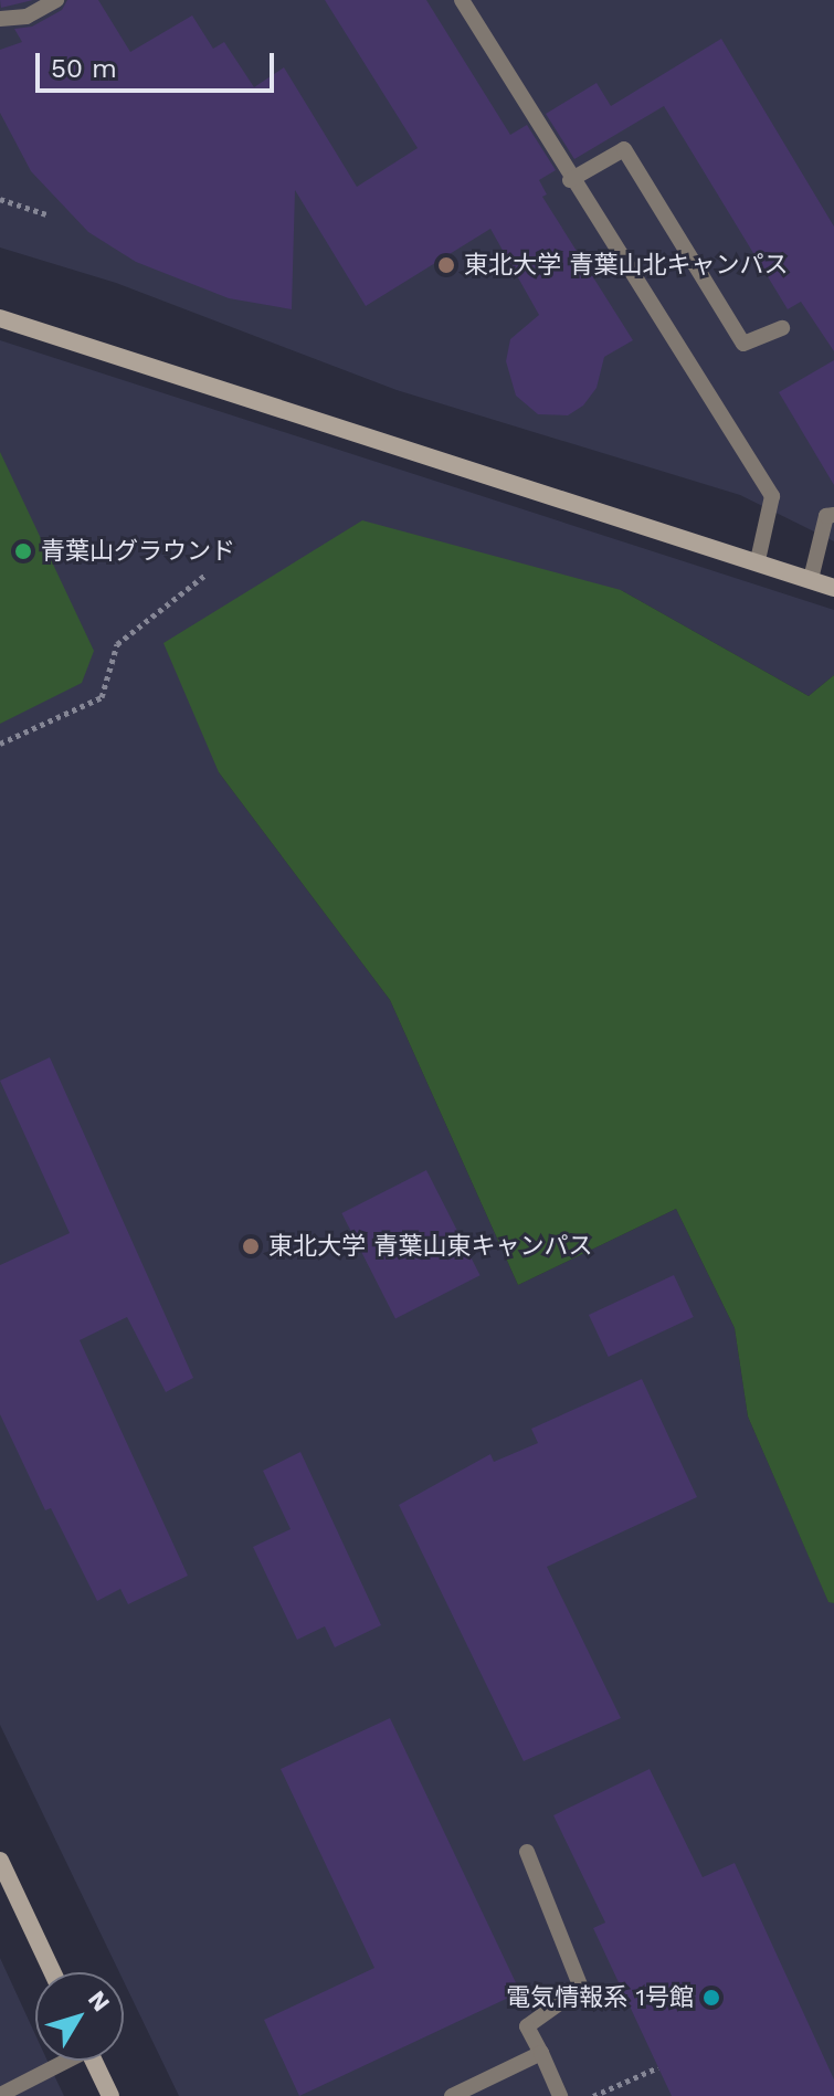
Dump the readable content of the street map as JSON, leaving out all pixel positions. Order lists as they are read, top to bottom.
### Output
{
  "places": [
    "東北大学 青葉山北キャンパス",
    "青葉山グラウンド",
    "東北大学 青葉山東キャンパス",
    "電気情報系 1号館"
  ],
  "scale_bar": "50 m",
  "north": "top right"
}
